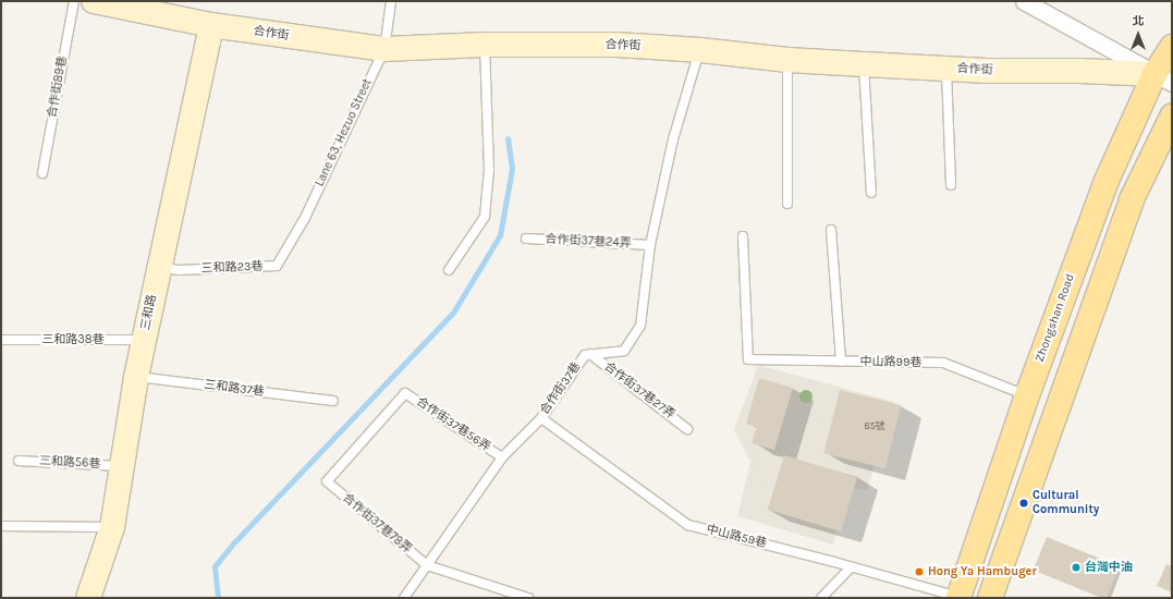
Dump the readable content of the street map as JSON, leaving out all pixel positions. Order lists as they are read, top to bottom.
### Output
{
  "streets": {
    "main road": ["Zhongshan Road"],
    "street": ["合作街", "三和路"],
    "lane": [
      "合作街89巷",
      "Lane 63, Hezuo Street",
      "合作街37巷24弄",
      "三和路23巷",
      "三和路38巷",
      "中山路99巷",
      "三和路37巷",
      "合作街37巷",
      "合作街37巷27弄",
      "合作街37巷56弄",
      "三和路56巷",
      "合作街37巷78弄",
      "中山路59巷"
    ]
  },
  "crossings": [
    ["合作街", "Lane 63, Hezuo Street"],
    ["合作街", "三和路"],
    ["合作街", "Zhongshan Road"],
    ["合作街", "合作街37巷"],
    ["Lane 63, Hezuo Street", "三和路23巷"],
    ["合作街37巷24弄", "合作街37巷"],
    ["三和路23巷", "三和路"],
    ["三和路", "三和路38巷"],
    ["三和路", "三和路37巷"],
    ["三和路", "三和路56巷"],
    ["Zhongshan Road", "中山路99巷"],
    ["Zhongshan Road", "中山路59巷"],
    ["合作街37巷", "合作街37巷27弄"],
    ["合作街37巷", "合作街37巷56弄"],
    ["合作街37巷", "合作街37巷78弄"],
    ["合作街37巷", "中山路59巷"],
    ["合作街37巷56弄", "合作街37巷78弄"]
  ],
  "places": ["Cultural Community", "台灣中油", "Hong Ya Hambuger"],
  "house_numbers": ["85號"],
  "north": "top"
}
